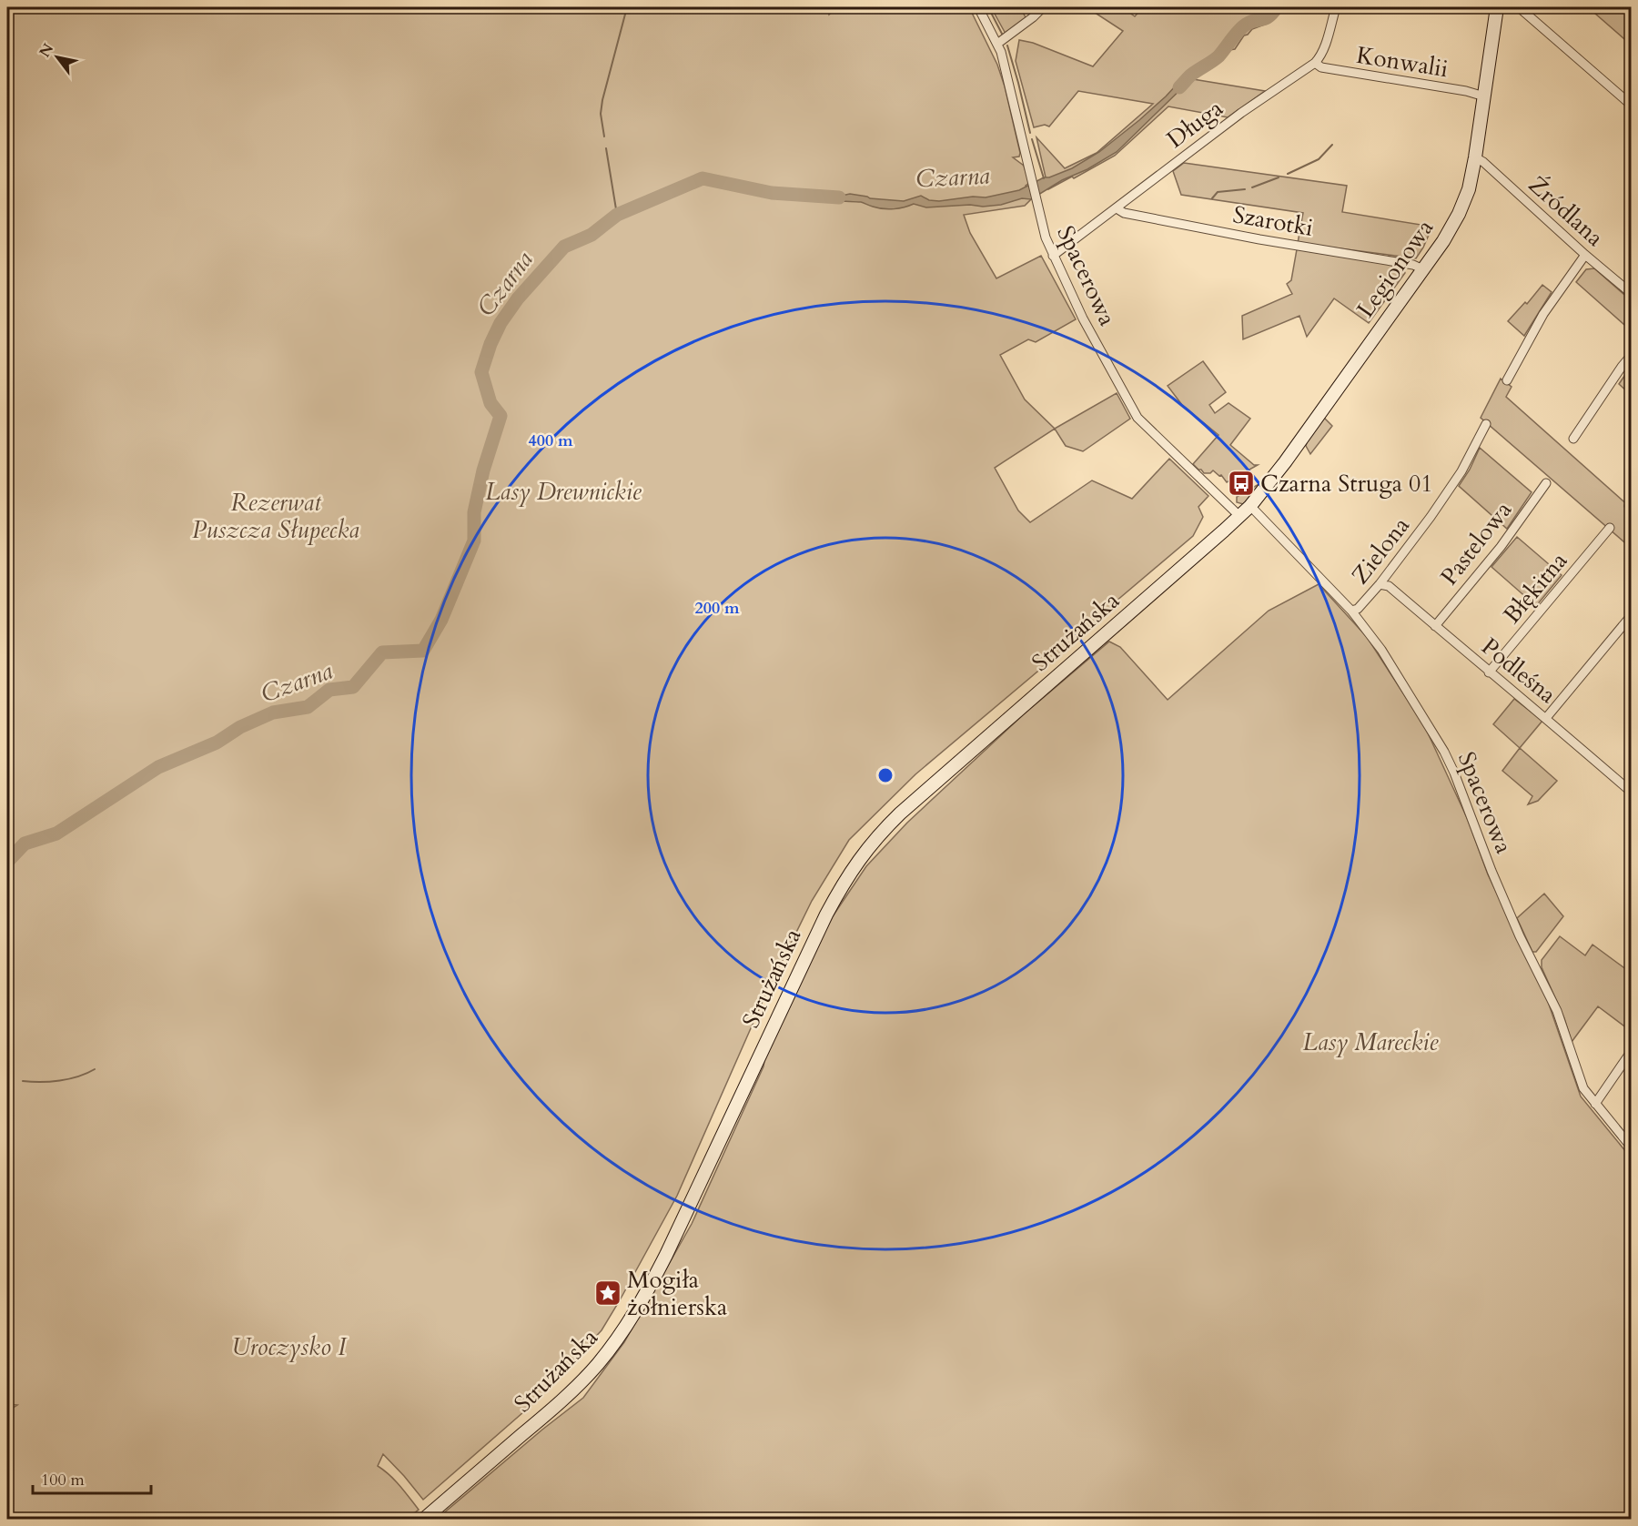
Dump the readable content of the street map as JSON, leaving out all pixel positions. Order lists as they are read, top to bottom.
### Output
{
  "streets": {
    "main road": ["Legionowa", "Strużańska"],
    "street": [
      "Konwalii",
      "Długa",
      "Źródlana",
      "Szarotki",
      "Spacerowa",
      "Pastelowa",
      "Zielona",
      "Błękitna",
      "Podleśna"
    ]
  },
  "crossings": [
    ["Konwalii", "Długa"],
    ["Konwalii", "Legionowa"],
    ["Długa", "Szarotki"],
    ["Długa", "Spacerowa"],
    ["Źródlana", "Legionowa"],
    ["Szarotki", "Legionowa"],
    ["Legionowa", "Spacerowa"],
    ["Legionowa", "Strużańska"],
    ["Spacerowa", "Zielona"],
    ["Spacerowa", "Strużańska"],
    ["Pastelowa", "Podleśna"],
    ["Zielona", "Podleśna"],
    ["Błękitna", "Podleśna"]
  ],
  "water": ["Czarna"],
  "parks": [
    "Lasy Drewnickie",
    "Rezerwat Puszcza Słupecka",
    "Lasy Mareckie",
    "Uroczysko I"
  ],
  "places": {
    "bus stop": ["Czarna Struga 01"],
    "place": ["Mogiła żołnierska"]
  },
  "scale_bar": "100 m",
  "north": "top left",
  "rings": ["400 m", "200 m"]
}
